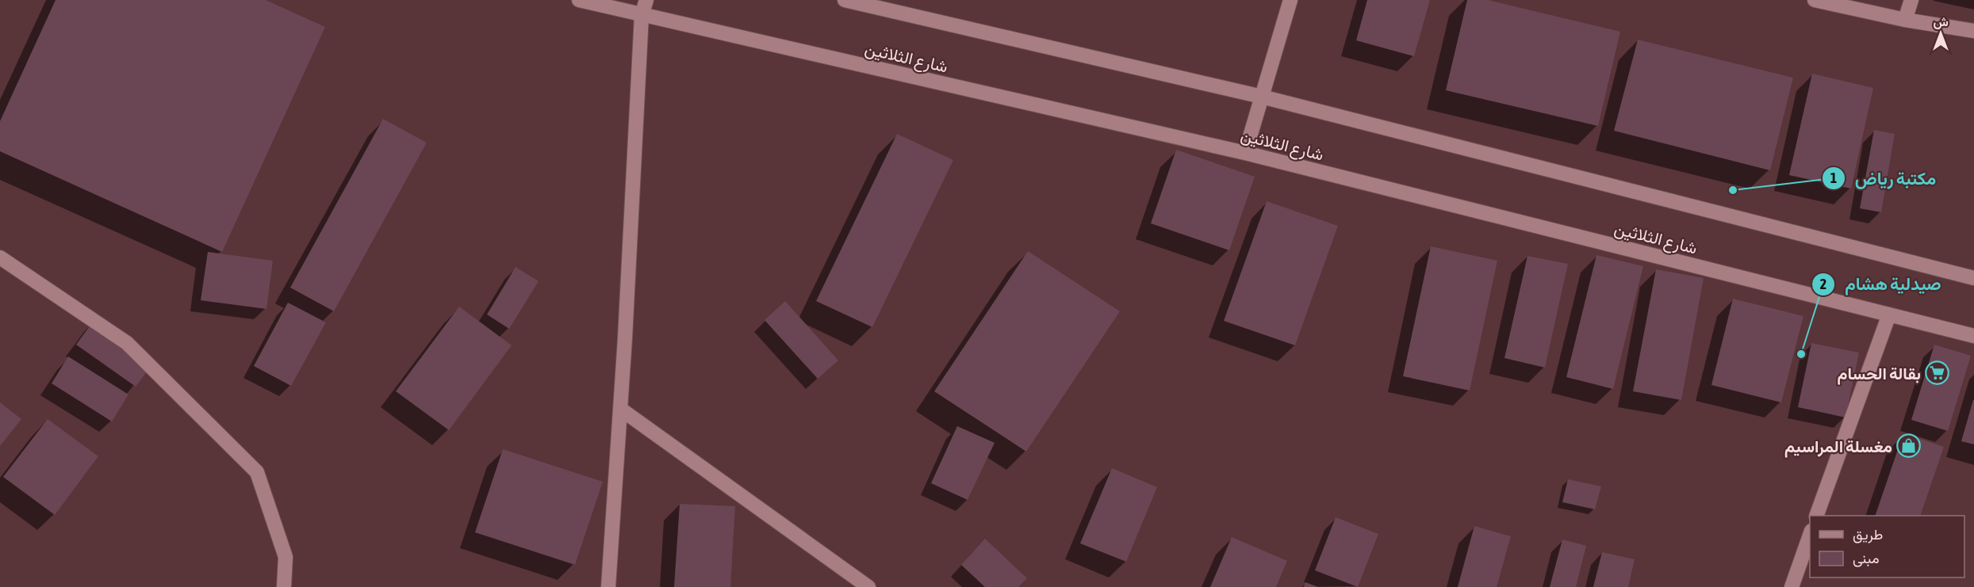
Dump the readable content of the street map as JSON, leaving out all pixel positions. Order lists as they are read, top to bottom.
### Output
{
  "streets": {
    "street": ["شارع الثلاثين"]
  },
  "places": {
    "other": ["مكتبة رياض", "صيدلية هشام"],
    "supermarket": ["بقالة الحسام"],
    "shop": ["مغسلة المراسيم"]
  },
  "legend": ["طريق", "مبنى"],
  "north": "top"
}
